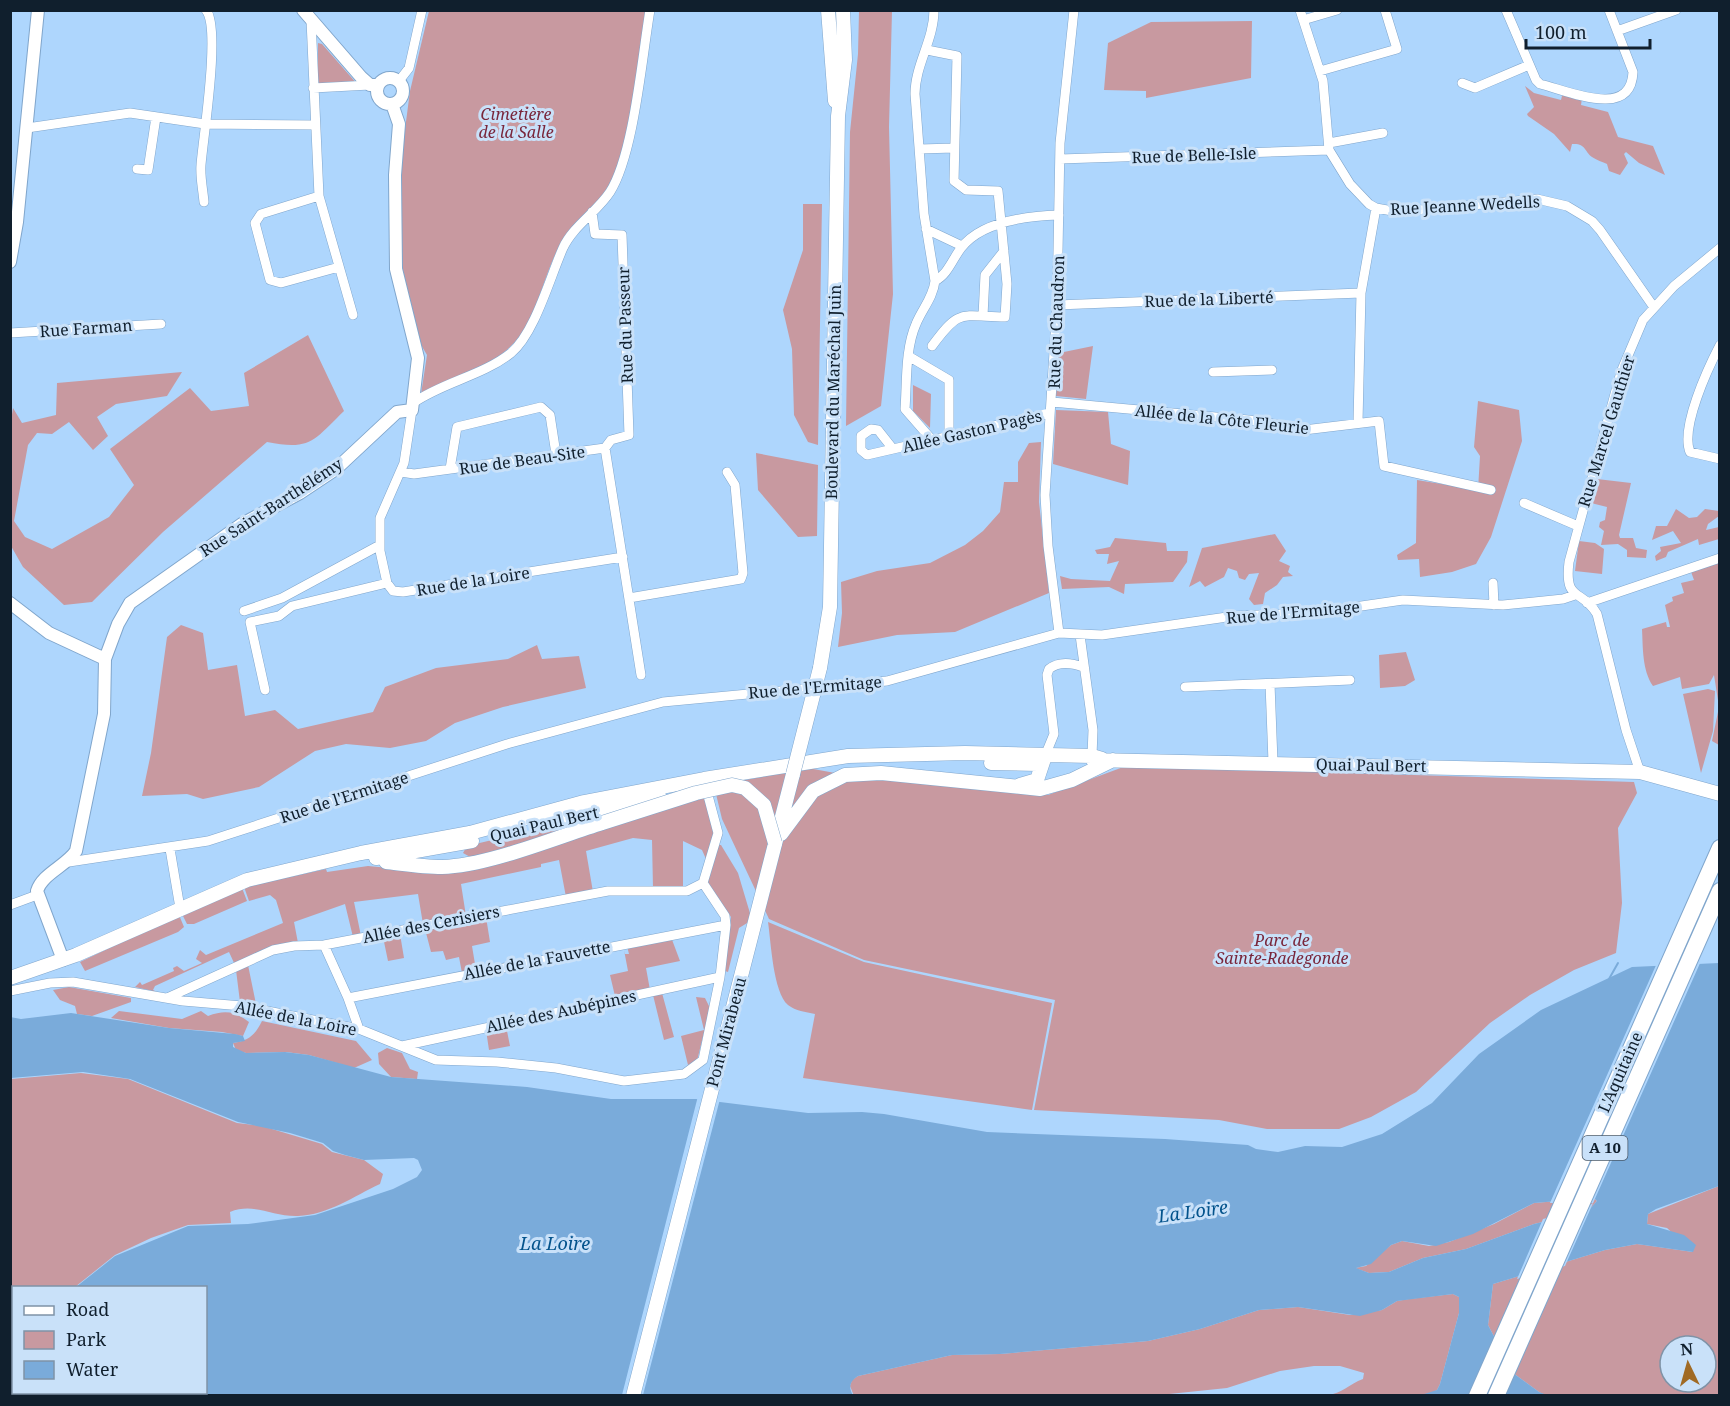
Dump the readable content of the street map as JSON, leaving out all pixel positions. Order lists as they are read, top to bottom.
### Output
{
  "streets": {
    "highway": ["L'Aquitaine", "A 10"],
    "main road": ["Boulevard du Maréchal Juin", "Quai Paul Bert", "Pont Mirabeau"],
    "street": [
      "Rue de Belle-Isle",
      "Rue Jeanne Wedells",
      "Rue de la Liberté",
      "Rue du Chaudron",
      "Rue du Passeur",
      "Rue Farman",
      "Allée de la Côte Fleurie",
      "Allée Gaston Pagès",
      "Rue Marcel Gauthier",
      "Rue de Beau-Site",
      "Rue Saint-Barthélémy",
      "Rue de la Loire",
      "Rue de l'Ermitage",
      "Allée des Cerisiers",
      "Allée de la Fauvette",
      "Allée des Aubépines",
      "Allée de la Loire"
    ]
  },
  "crossings": [
    ["Rue de Belle-Isle", "Rue Jeanne Wedells"],
    ["Rue de Belle-Isle", "Rue du Chaudron"],
    ["Rue Jeanne Wedells", "Rue Marcel Gauthier"],
    ["Rue de la Liberté", "Rue du Chaudron"],
    ["Rue du Chaudron", "Allée de la Côte Fleurie"],
    ["Rue du Chaudron", "Allée Gaston Pagès"],
    ["Rue du Chaudron", "Rue de l'Ermitage"],
    ["Rue du Passeur", "Rue de Beau-Site"],
    ["Boulevard du Maréchal Juin", "Pont Mirabeau"],
    ["Rue Marcel Gauthier", "Rue de l'Ermitage"],
    ["Rue de Beau-Site", "Rue de la Loire"],
    ["Rue Saint-Barthélémy", "Rue de l'Ermitage"],
    ["Allée des Cerisiers", "Allée de la Loire"],
    ["Allée des Aubépines", "Allée de la Loire"]
  ],
  "water": ["La Loire"],
  "parks": ["Cimetière de la Salle", "Parc de Sainte-Radegonde"],
  "legend": ["Road", "Park", "Water"],
  "scale_bar": "100 m",
  "north": "top"
}
